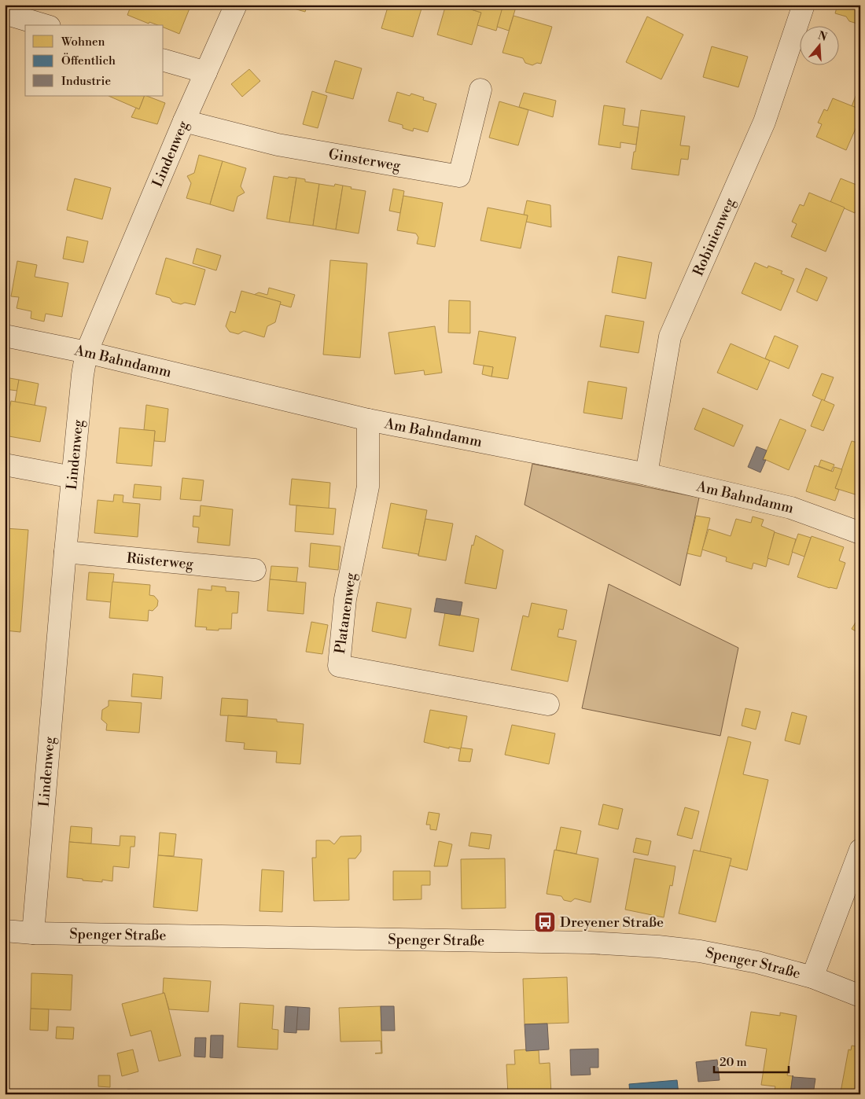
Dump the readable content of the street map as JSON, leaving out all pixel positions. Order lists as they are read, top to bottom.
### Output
{
  "streets": {
    "street": [
      "Lindenweg",
      "Ginsterweg",
      "Robinienweg",
      "Am Bahndamm",
      "Rüsterweg",
      "Platanenweg",
      "Spenger Straße"
    ]
  },
  "crossings": [
    ["Lindenweg", "Ginsterweg"],
    ["Lindenweg", "Am Bahndamm"],
    ["Lindenweg", "Rüsterweg"],
    ["Lindenweg", "Spenger Straße"],
    ["Robinienweg", "Am Bahndamm"],
    ["Am Bahndamm", "Platanenweg"]
  ],
  "places": {
    "bus stop": ["Dreyener Straße"]
  },
  "legend": ["Wohnen", "Öffentlich", "Industrie"],
  "scale_bar": "20 m",
  "north": "top"
}
